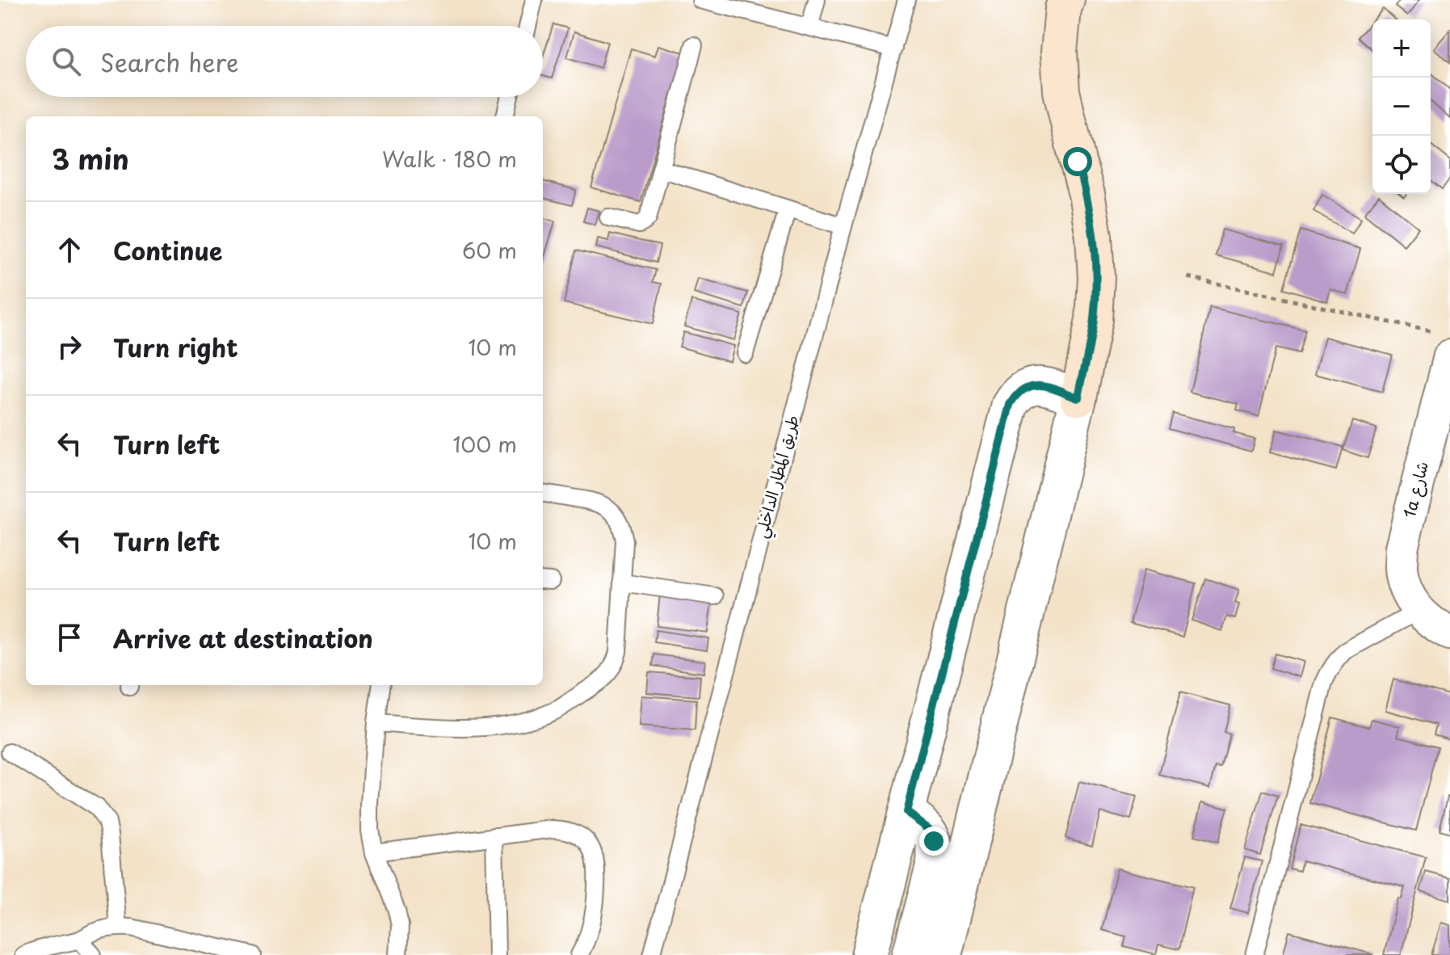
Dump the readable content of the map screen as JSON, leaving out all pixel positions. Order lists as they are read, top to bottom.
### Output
{
  "streets": {
    "street": ["1a شارع"],
    "lane": ["طريق المطار الداخلي"]
  },
  "page": {
    "map_buttons": ["+", "−"],
    "search": "Search here",
    "heading": ["3 min", "Walk · 180 m"],
    "list": [
      ["Continue", "60 m"],
      ["Turn right", "10 m"],
      ["Turn left", "100 m"],
      ["Turn left", "10 m"],
      "Arrive at destination"
    ]
  }
}
